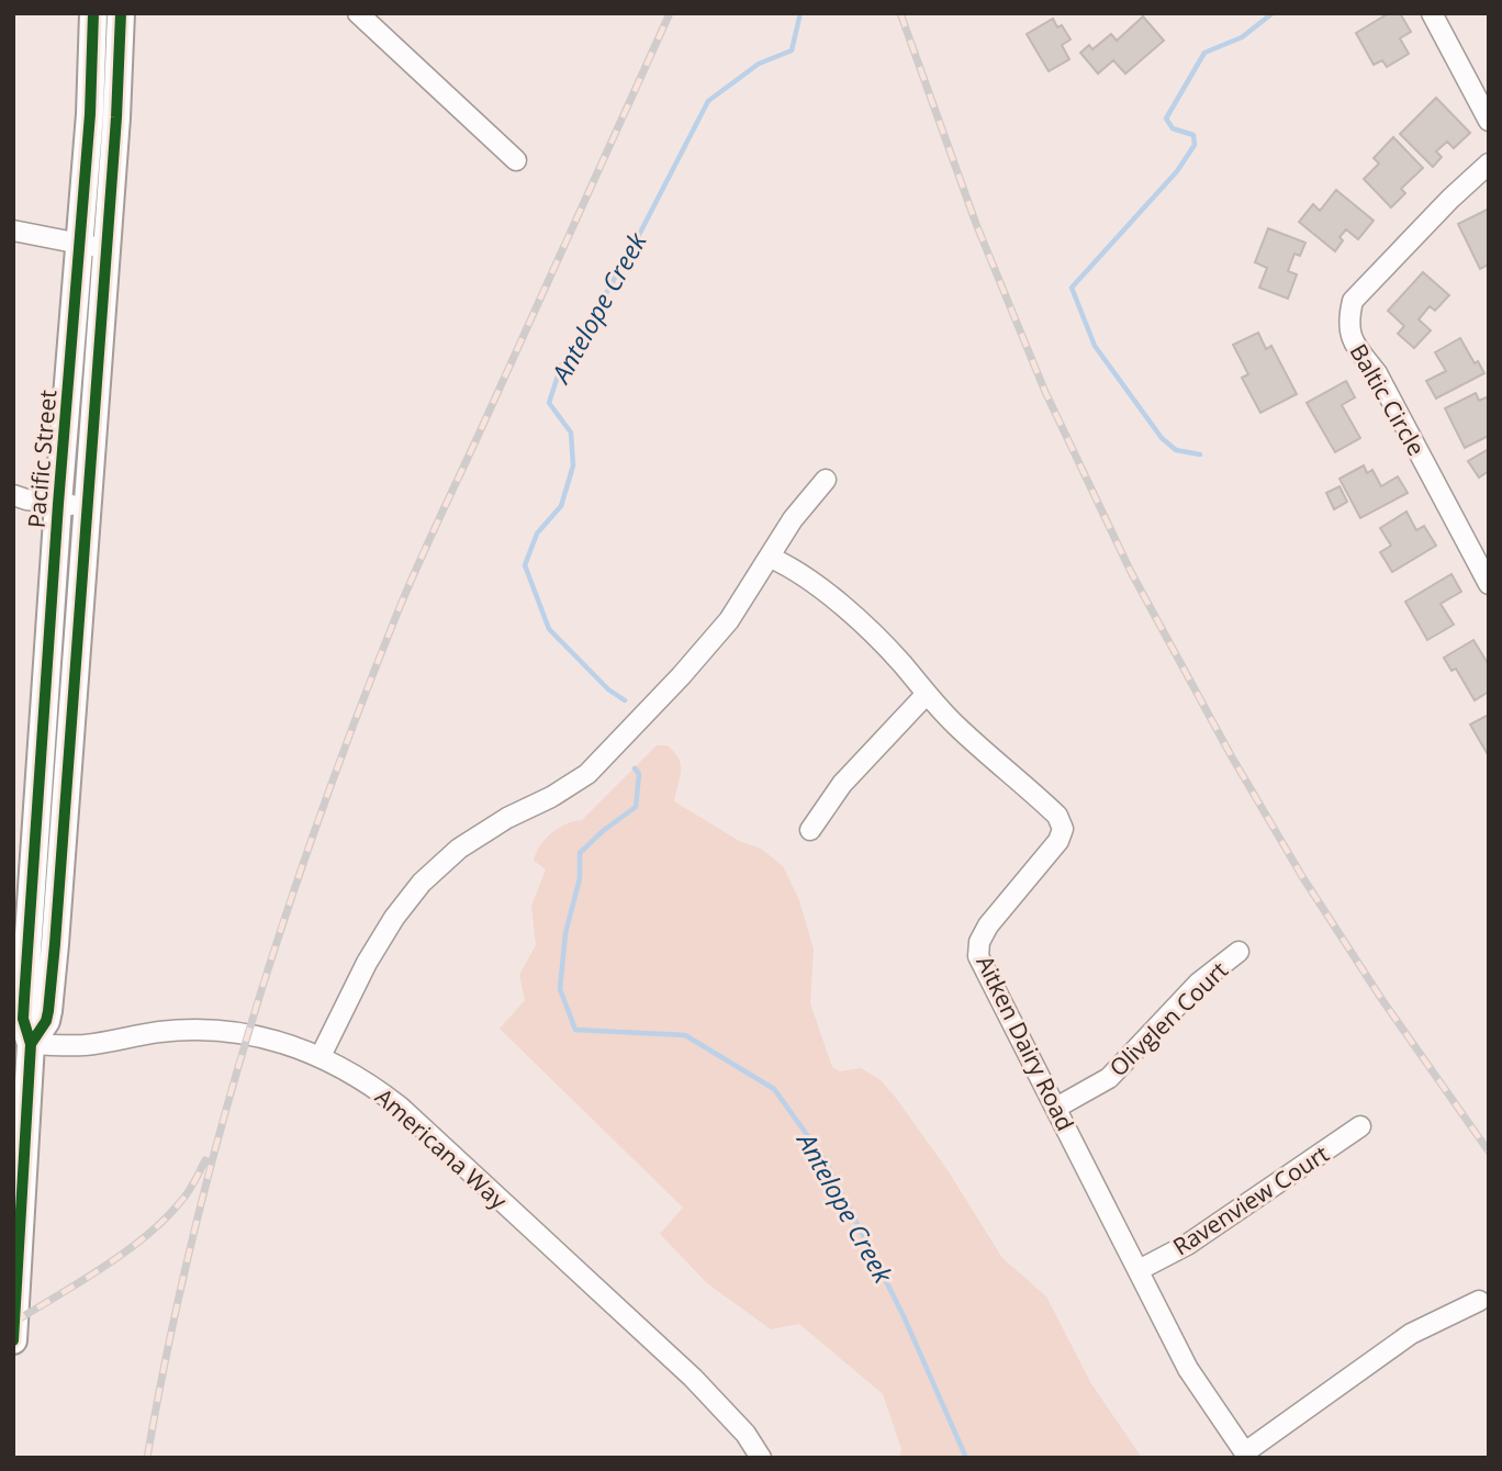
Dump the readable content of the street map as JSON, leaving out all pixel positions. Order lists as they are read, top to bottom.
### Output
{
  "streets": {
    "main road": ["Pacific Street"],
    "street": [
      "Baltic Circle",
      "Olivglen Court",
      "Aitken Dairy Road",
      "Americana Way",
      "Ravenview Court"
    ]
  },
  "crossings": [
    ["Pacific Street", "Americana Way"],
    ["Olivglen Court", "Aitken Dairy Road"],
    ["Aitken Dairy Road", "Ravenview Court"]
  ],
  "water": ["Antelope Creek"]
}
